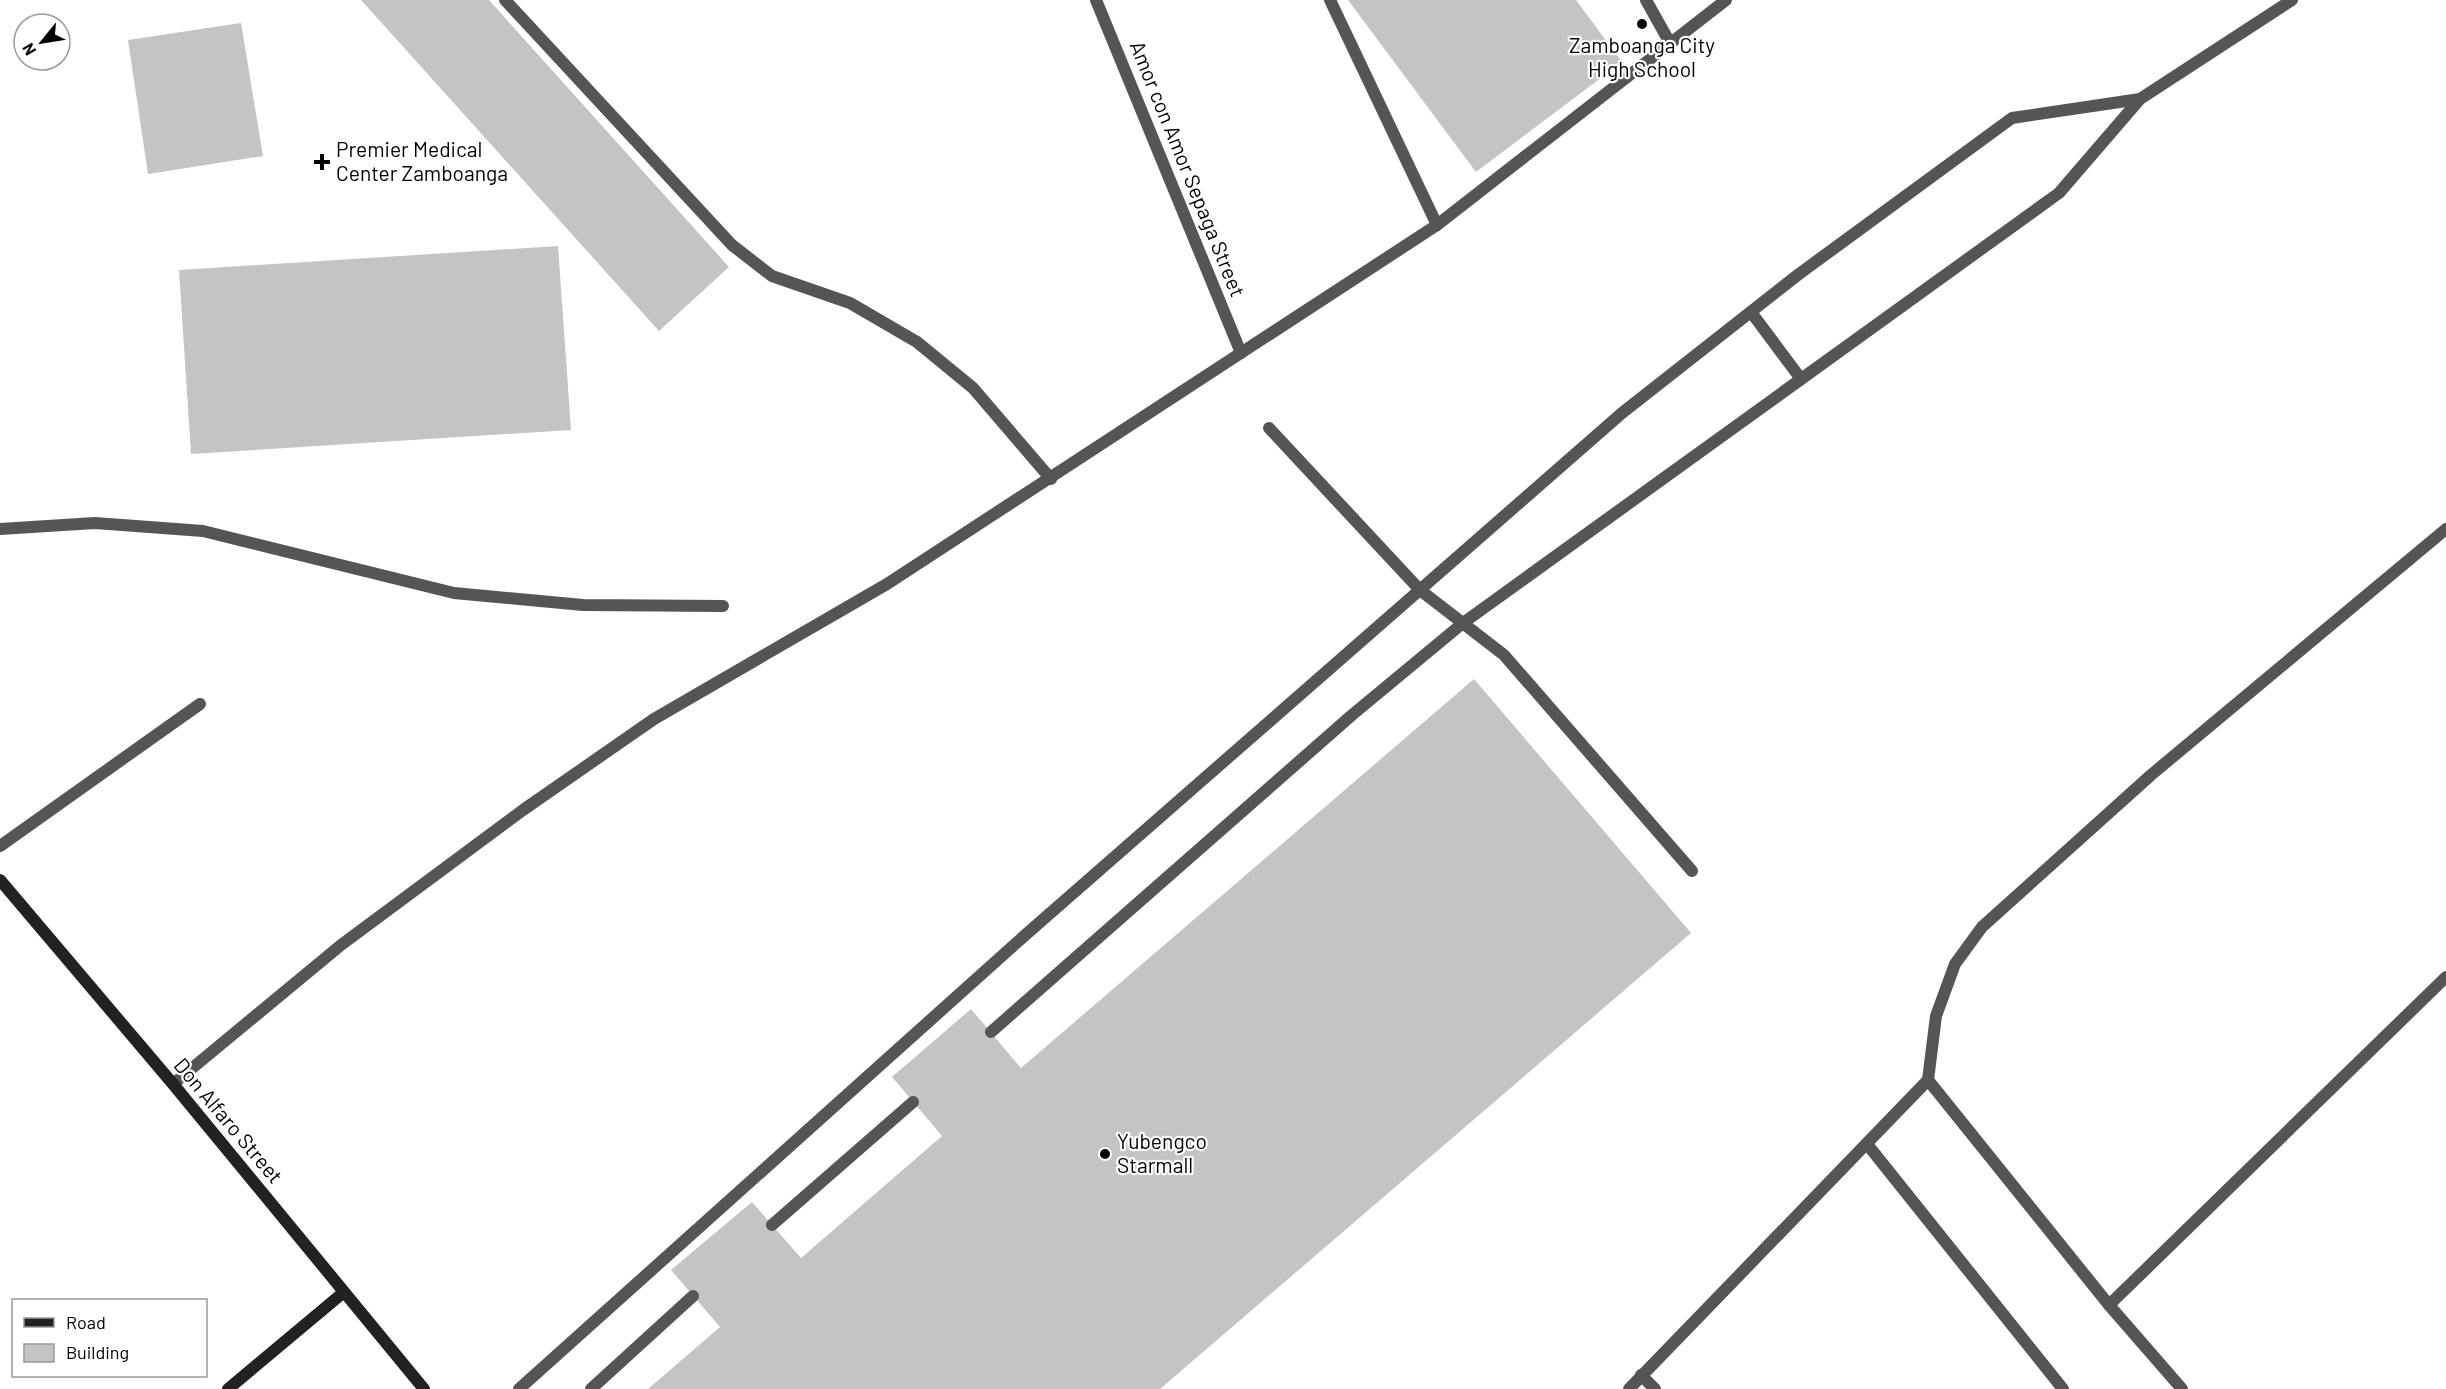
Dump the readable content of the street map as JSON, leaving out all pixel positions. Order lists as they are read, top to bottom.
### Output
{
  "streets": {
    "main road": ["Don Alfaro Street"],
    "street": ["Amor con Amor Sepaga Street"]
  },
  "places": {
    "other": ["Zamboanga City High School", "Yubengco Starmall"],
    "health": ["Premier Medical Center Zamboanga"]
  },
  "legend": ["Road", "Building"],
  "north": "bottom left"
}
